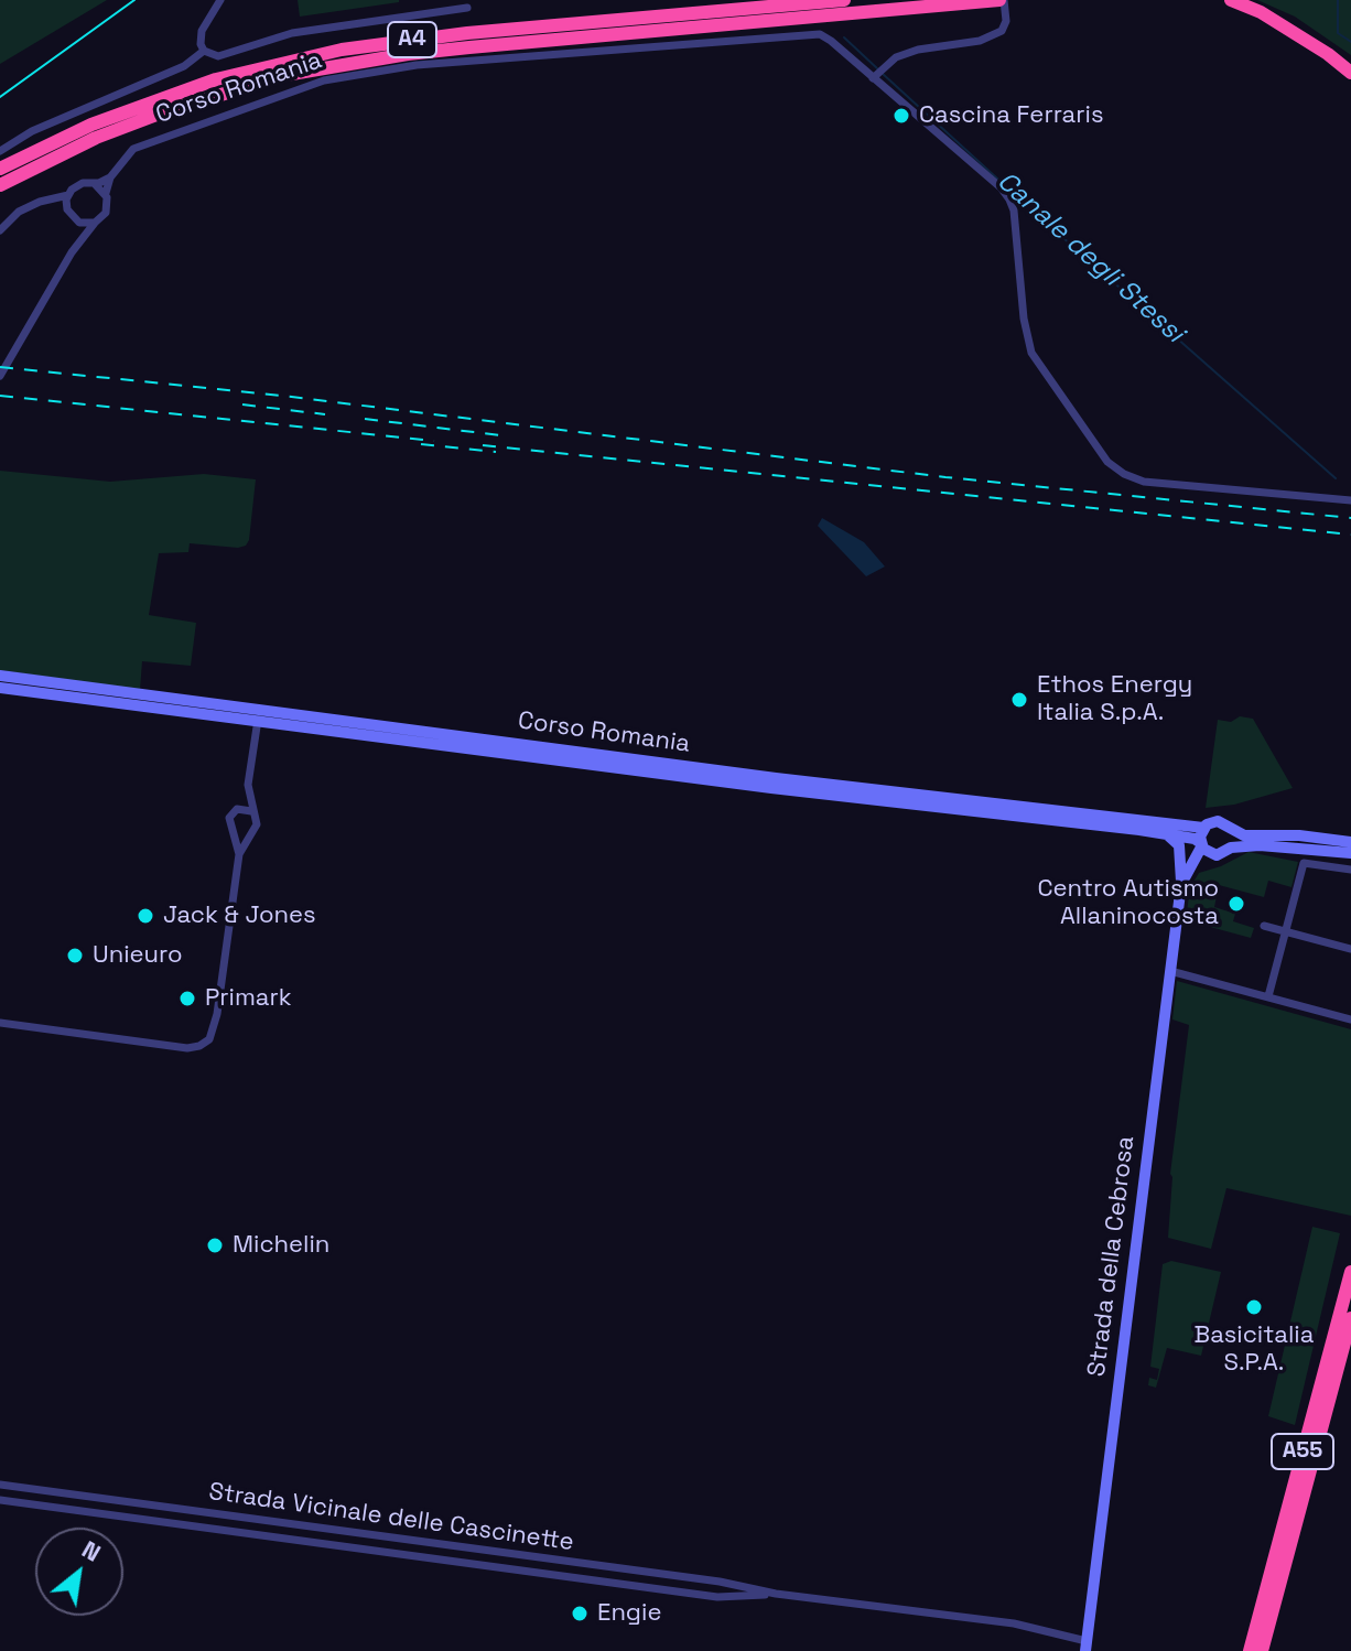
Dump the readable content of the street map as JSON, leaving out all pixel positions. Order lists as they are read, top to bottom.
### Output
{
  "streets": {
    "highway": ["A4", "A55"],
    "main road": ["Corso Romania", "Strada della Cebrosa"],
    "street": ["Strada Vicinale delle Cascinette"]
  },
  "crossings": [
    ["Corso Romania", "Strada della Cebrosa"],
    ["Strada della Cebrosa", "Strada Vicinale delle Cascinette"]
  ],
  "water": ["Canale degli Stessi"],
  "places": [
    "Cascina Ferraris",
    "Ethos Energy Italia S.p.A.",
    "Centro Autismo Allaninocosta",
    "Jack & Jones",
    "Unieuro",
    "Primark",
    "Michelin",
    "Basicitalia S.P.A.",
    "Engie"
  ],
  "north": "top right"
}
